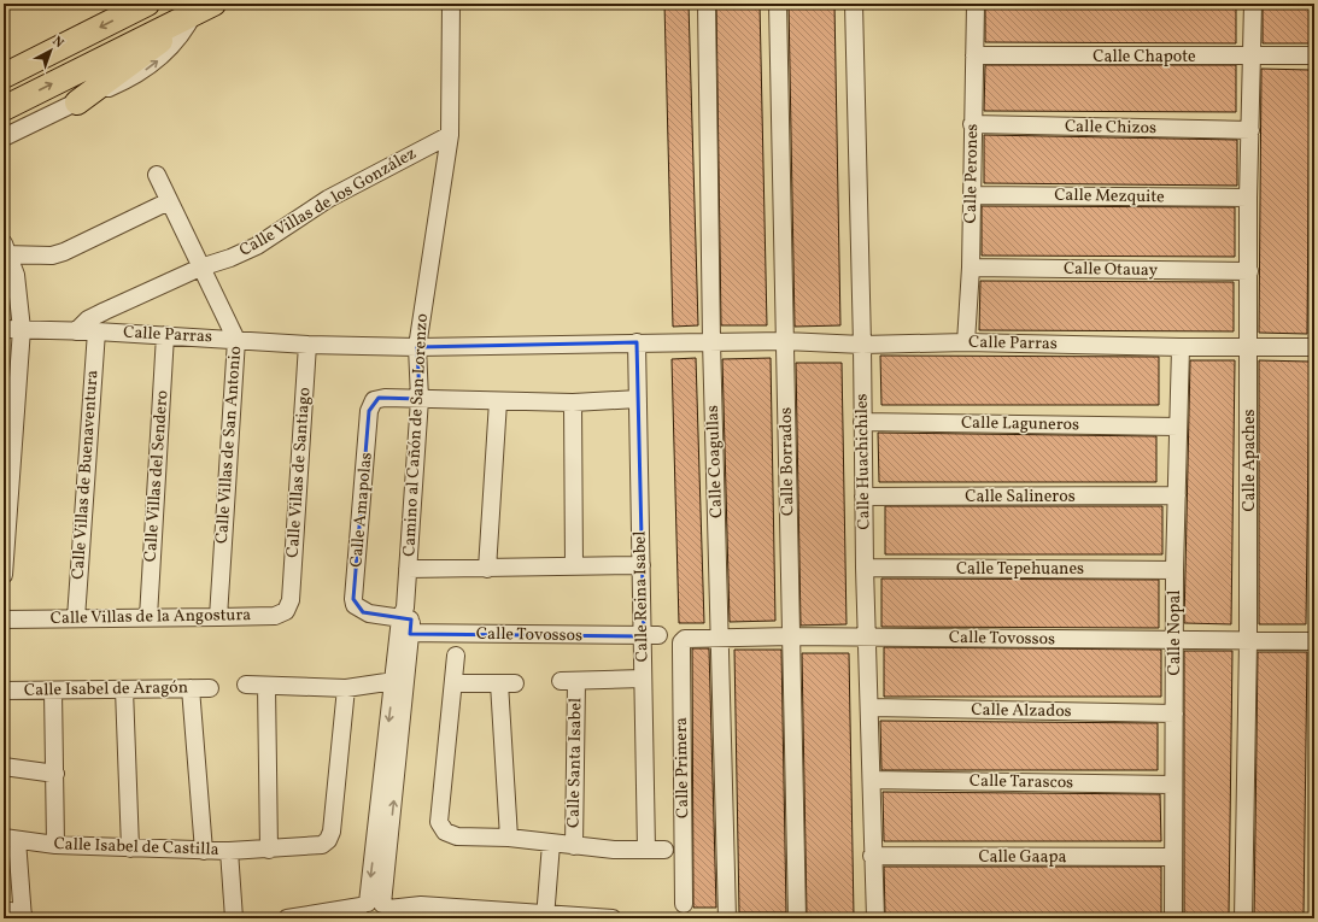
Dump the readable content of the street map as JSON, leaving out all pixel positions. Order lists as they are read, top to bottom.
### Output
{
  "streets": {
    "street": [
      "Calle Chapote",
      "Calle Chizos",
      "Calle Perones",
      "Calle Mezquite",
      "Calle Villas de los González",
      "Calle Otauay",
      "Calle Parras",
      "Calle Laguneros",
      "Camino al Cañón de San Lorenzo",
      "Calle Villas de San Antonio",
      "Calle Apaches",
      "Calle Coagullas",
      "Calle Borrados",
      "Calle Huachichiles",
      "Calle Villas de Santiago",
      "Calle Villas de Buenaventura",
      "Calle Villas del Sendero",
      "Calle Salineros",
      "Calle Amapolas",
      "Calle Tepehuanes",
      "Calle Reina Isabel",
      "Calle Villas de la Angostura",
      "Calle Nopal",
      "Calle Tovossos",
      "Calle Isabel de Aragón",
      "Calle Alzados",
      "Calle Santa Isabel",
      "Calle Primera",
      "Calle Tarascos",
      "Calle Isabel de Castilla",
      "Calle Gaapa"
    ]
  },
  "crossings": [
    ["Calle Chapote", "Calle Perones"],
    ["Calle Chapote", "Calle Apaches"],
    ["Calle Chizos", "Calle Perones"],
    ["Calle Chizos", "Calle Apaches"],
    ["Calle Perones", "Calle Mezquite"],
    ["Calle Perones", "Calle Otauay"],
    ["Calle Perones", "Calle Parras"],
    ["Calle Mezquite", "Calle Apaches"],
    ["Calle Villas de los González", "Calle Parras"],
    ["Calle Villas de los González", "Camino al Cañón de San Lorenzo"],
    ["Calle Villas de los González", "Calle Villas de San Antonio"],
    ["Calle Otauay", "Calle Apaches"],
    ["Calle Parras", "Camino al Cañón de San Lorenzo"],
    ["Calle Parras", "Calle Villas de San Antonio"],
    ["Calle Parras", "Calle Apaches"],
    ["Calle Parras", "Calle Coagullas"],
    ["Calle Parras", "Calle Borrados"],
    ["Calle Parras", "Calle Huachichiles"],
    ["Calle Parras", "Calle Villas de Santiago"],
    ["Calle Parras", "Calle Villas de Buenaventura"],
    ["Calle Parras", "Calle Villas del Sendero"],
    ["Calle Parras", "Calle Reina Isabel"],
    ["Calle Parras", "Calle Nopal"],
    ["Calle Laguneros", "Calle Huachichiles"],
    ["Calle Laguneros", "Calle Nopal"],
    ["Camino al Cañón de San Lorenzo", "Calle Amapolas"],
    ["Camino al Cañón de San Lorenzo", "Calle Tovossos"],
    ["Calle Villas de San Antonio", "Calle Villas de la Angostura"],
    ["Calle Apaches", "Calle Tovossos"],
    ["Calle Coagullas", "Calle Tovossos"],
    ["Calle Borrados", "Calle Tovossos"],
    ["Calle Huachichiles", "Calle Salineros"],
    ["Calle Huachichiles", "Calle Tepehuanes"],
    ["Calle Huachichiles", "Calle Tovossos"],
    ["Calle Huachichiles", "Calle Alzados"],
    ["Calle Huachichiles", "Calle Tarascos"],
    ["Calle Huachichiles", "Calle Gaapa"],
    ["Calle Villas de Santiago", "Calle Villas de la Angostura"],
    ["Calle Villas de Buenaventura", "Calle Villas de la Angostura"],
    ["Calle Villas del Sendero", "Calle Villas de la Angostura"],
    ["Calle Salineros", "Calle Nopal"],
    ["Calle Amapolas", "Calle Tovossos"],
    ["Calle Tepehuanes", "Calle Nopal"],
    ["Calle Reina Isabel", "Calle Tovossos"],
    ["Calle Reina Isabel", "Calle Santa Isabel"],
    ["Calle Nopal", "Calle Tovossos"],
    ["Calle Nopal", "Calle Alzados"],
    ["Calle Nopal", "Calle Tarascos"],
    ["Calle Nopal", "Calle Gaapa"],
    ["Calle Tovossos", "Calle Primera"]
  ],
  "north": "top right"
}
